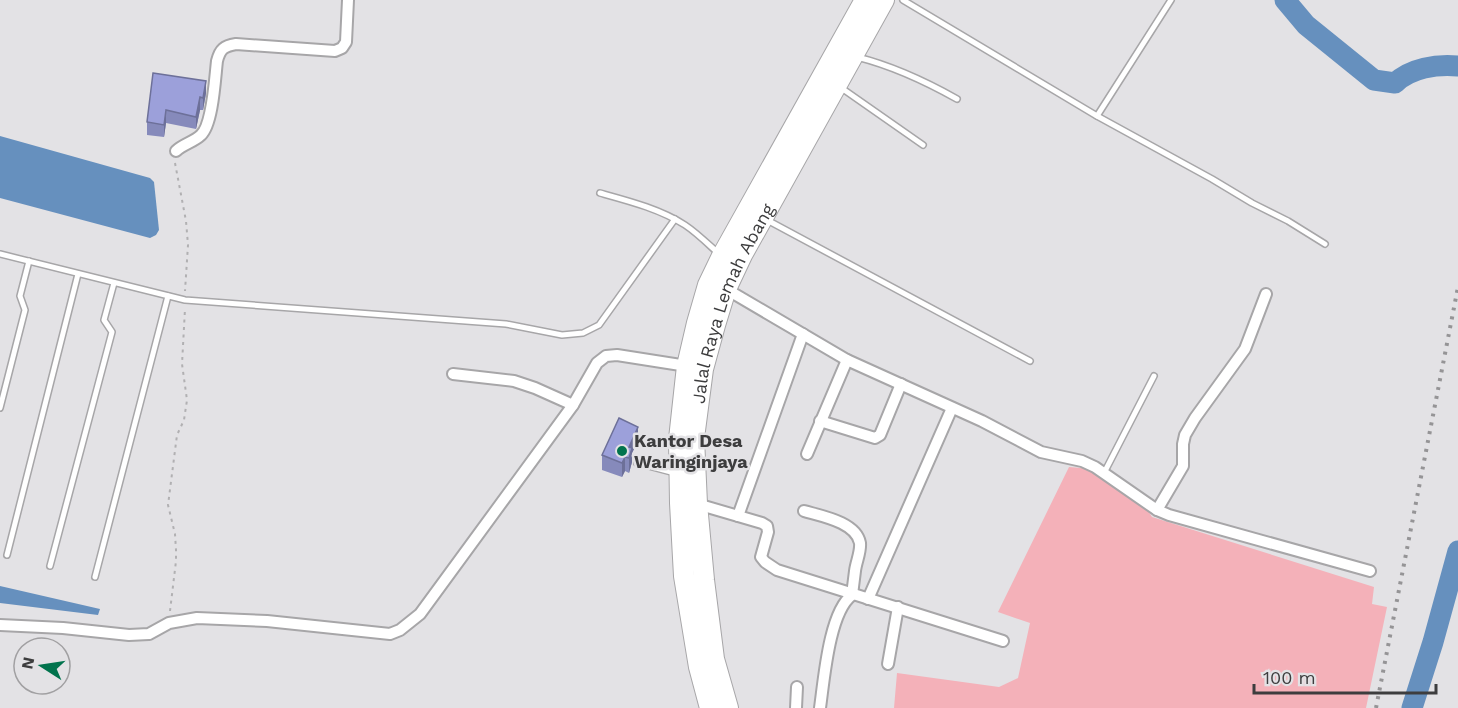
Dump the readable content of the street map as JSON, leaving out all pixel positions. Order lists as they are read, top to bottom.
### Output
{
  "streets": {
    "highway": ["Jalal Raya Lemah Abang"]
  },
  "places": ["Kantor Desa Waringinjaya"],
  "scale_bar": "100 m",
  "north": "left"
}
